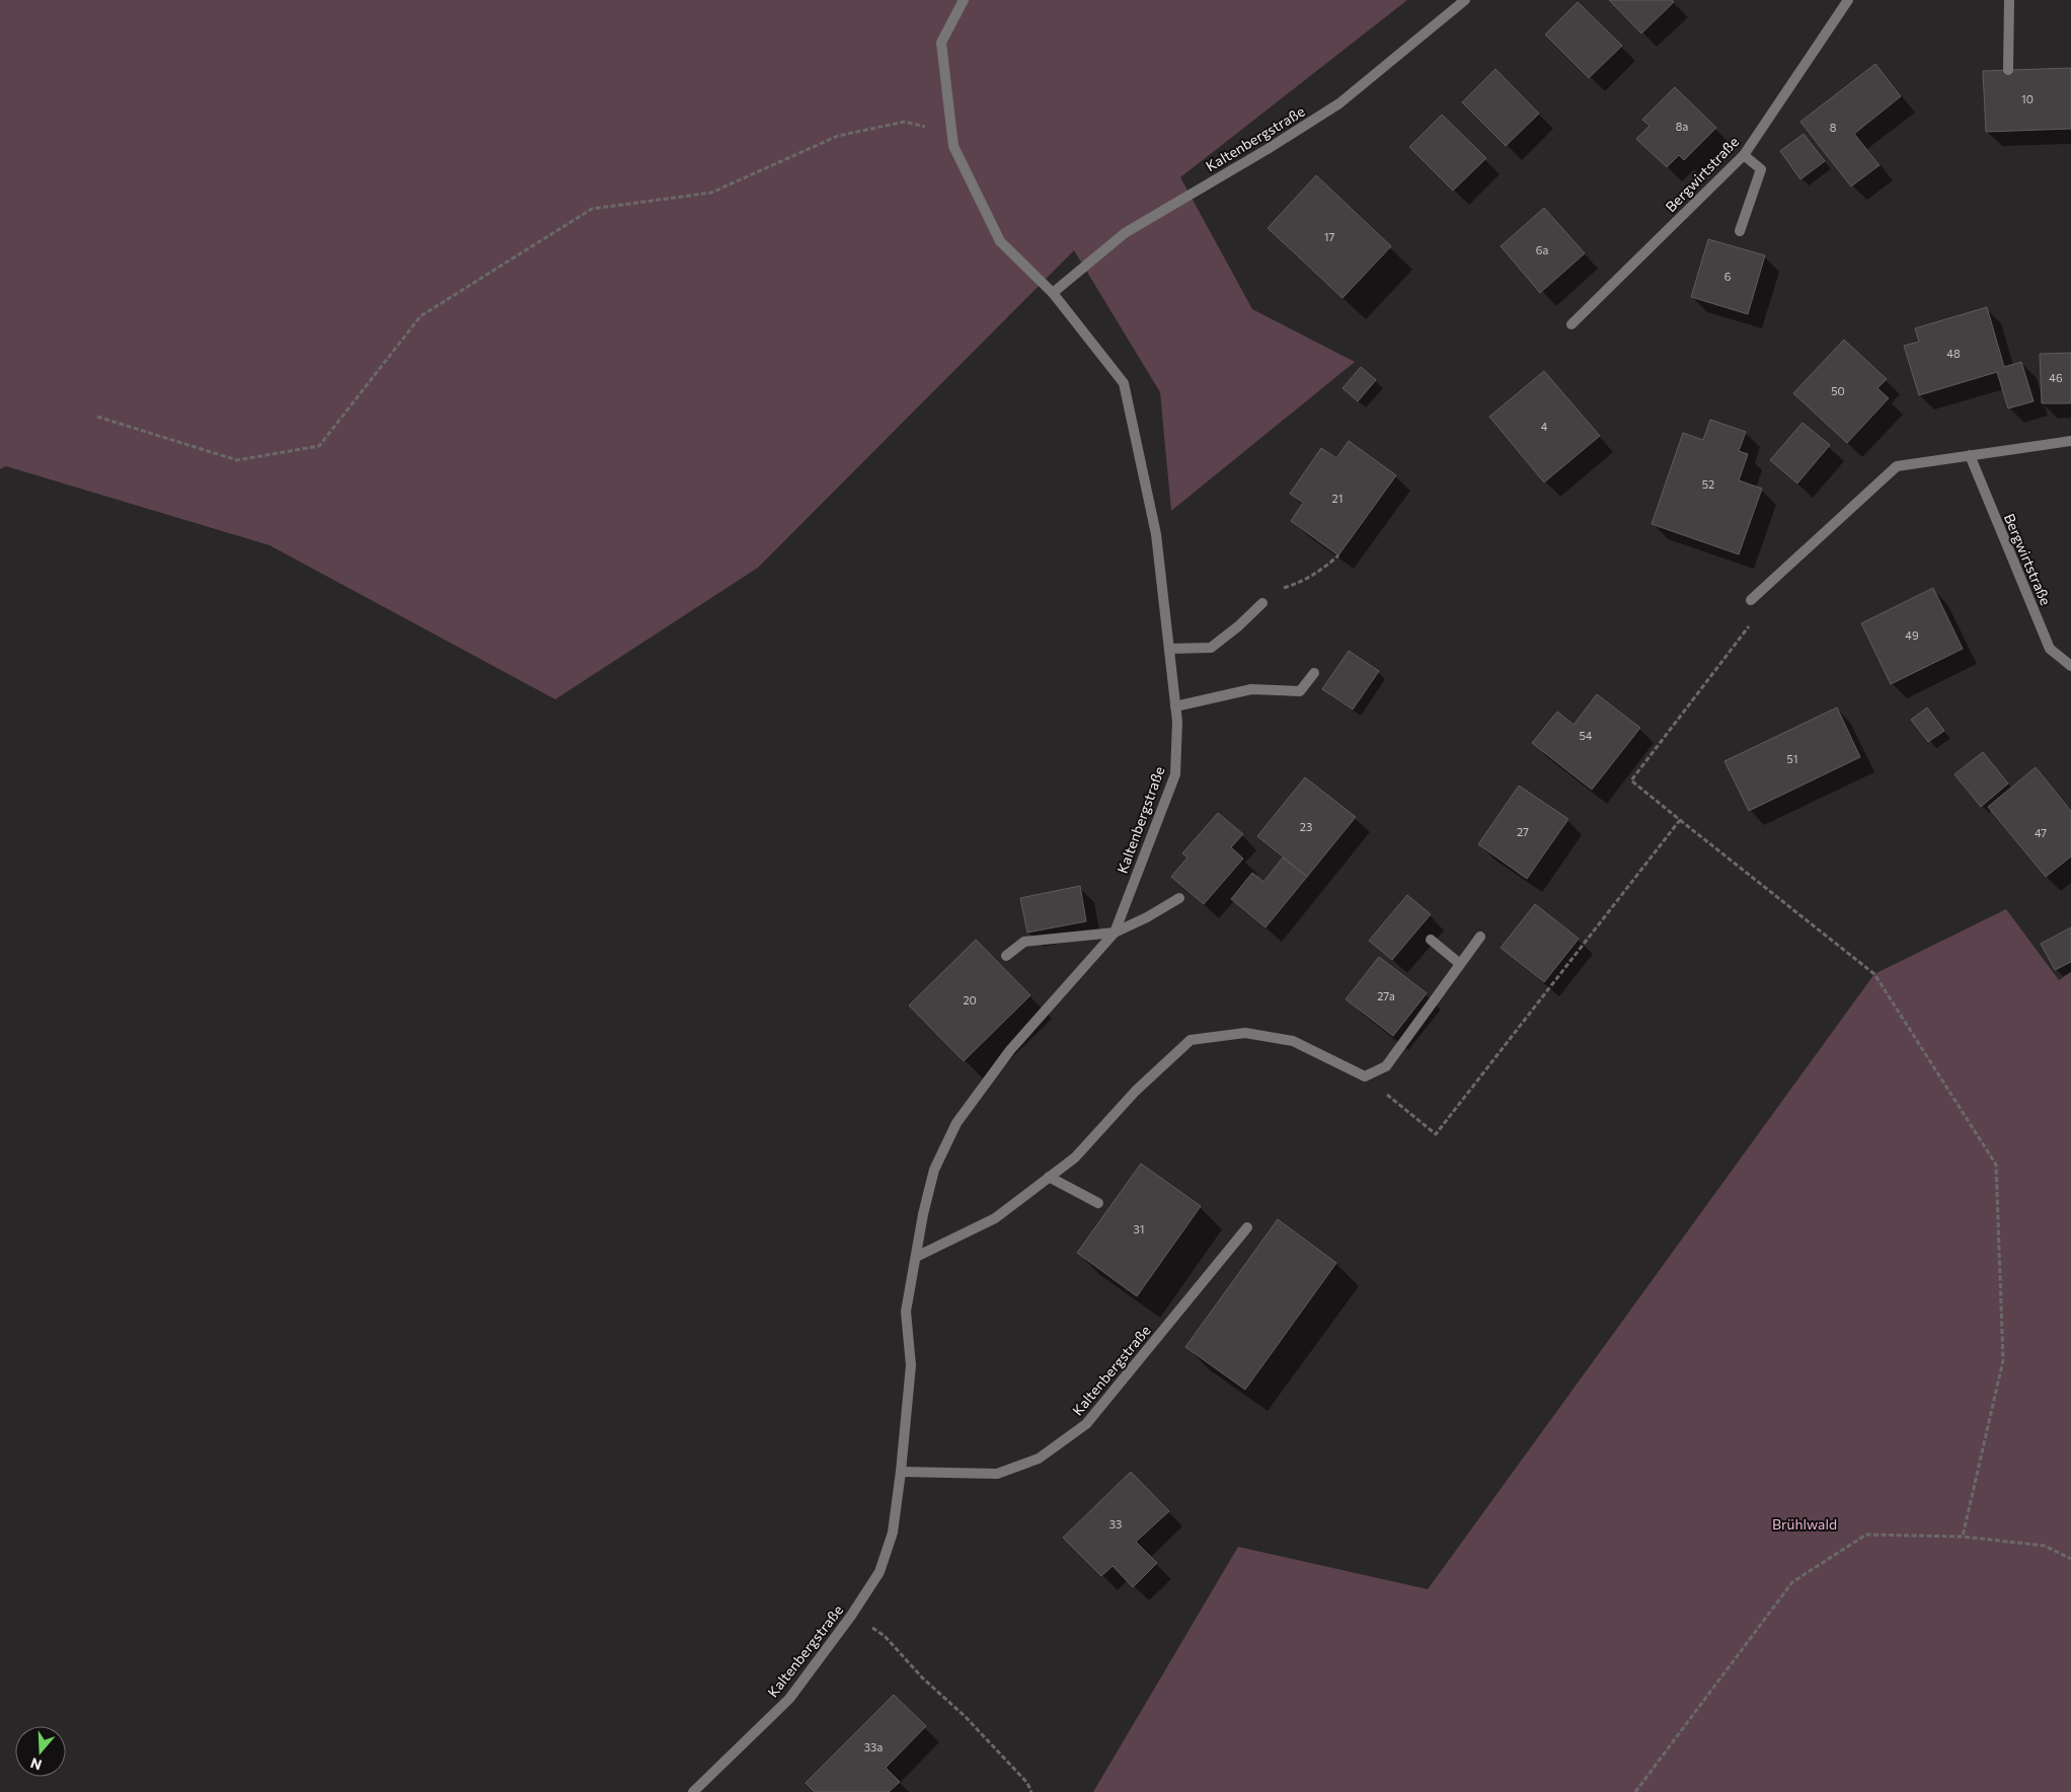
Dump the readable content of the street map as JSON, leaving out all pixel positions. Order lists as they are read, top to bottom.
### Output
{
  "streets": {
    "street": ["Kaltenbergstraße", "Bergwirtstraße"]
  },
  "parks": ["Brühlwald"],
  "house_numbers": [
    "10",
    "8a",
    "8",
    "17",
    "6a",
    "6",
    "48",
    "46",
    "50",
    "4",
    "52",
    "21",
    "49",
    "54",
    "51",
    "23",
    "27",
    "47",
    "27a",
    "20",
    "31",
    "33",
    "33a"
  ],
  "north": "bottom"
}
